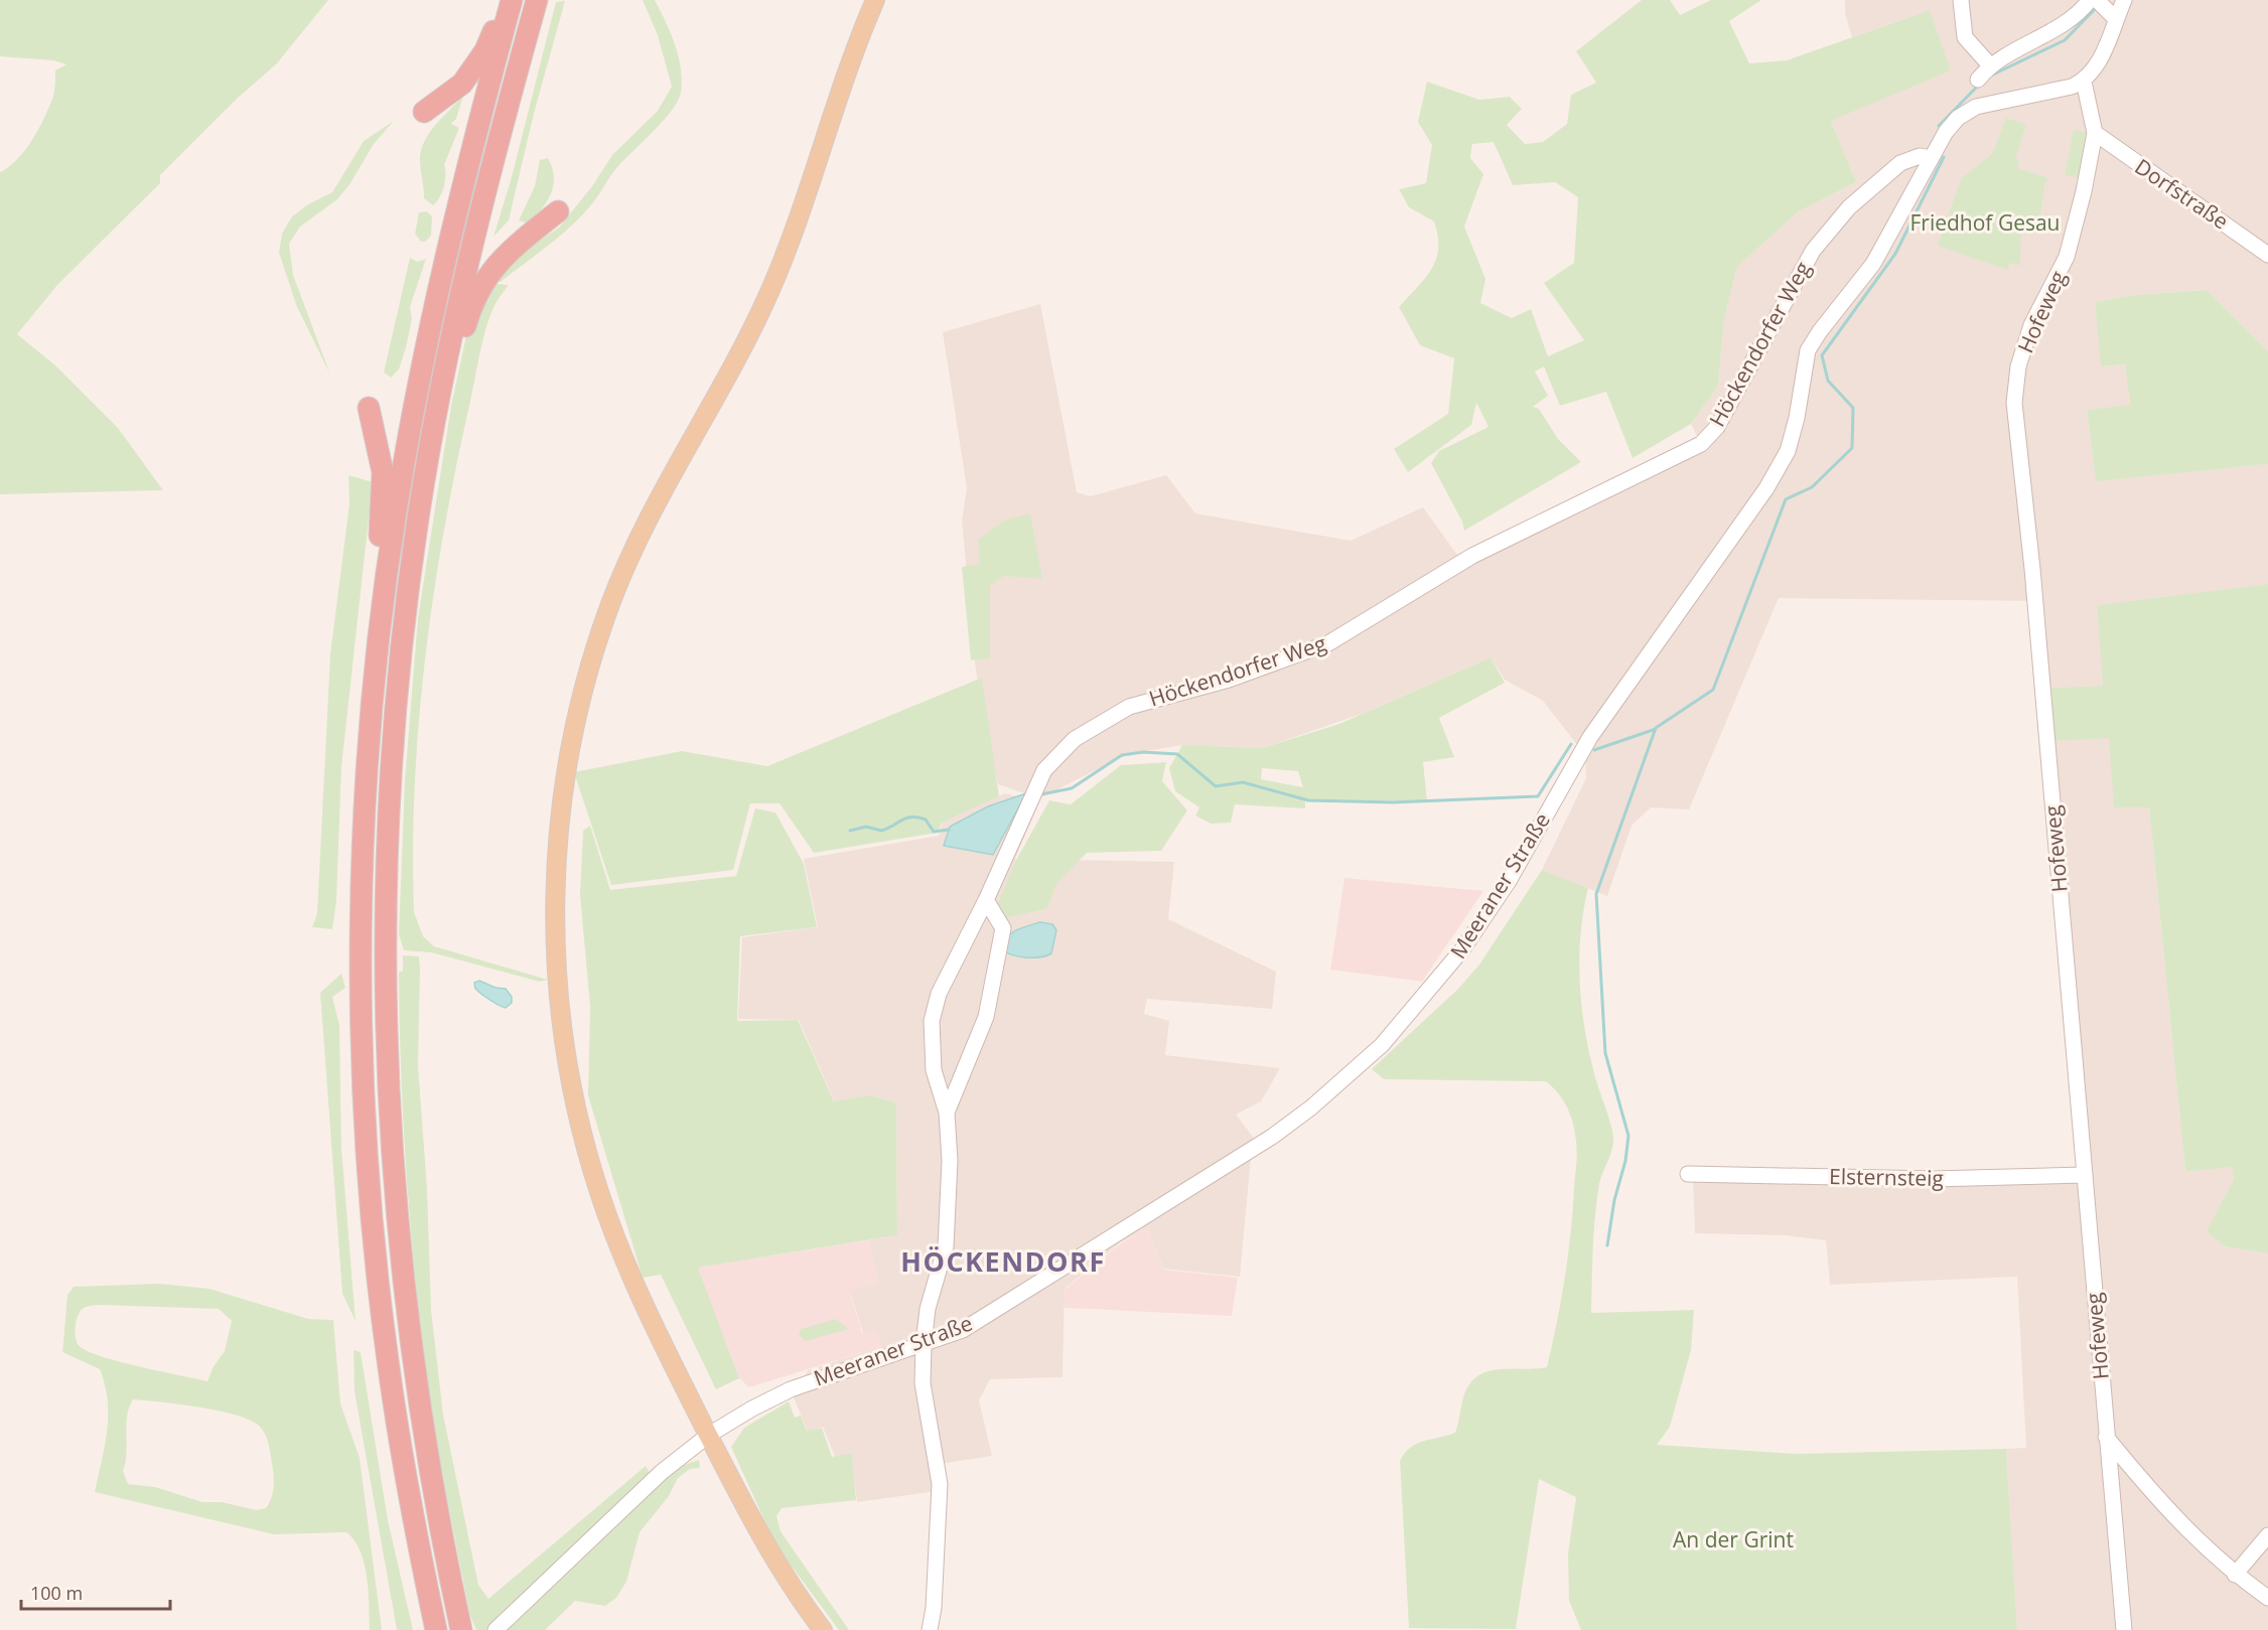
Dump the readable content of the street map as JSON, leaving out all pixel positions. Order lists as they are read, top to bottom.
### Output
{
  "streets": {
    "street": [
      "Dorfstraße",
      "Hofeweg",
      "Höckendorfer Weg",
      "Meeraner Straße",
      "Elsternsteig"
    ]
  },
  "crossings": [
    ["Dorfstraße", "Hofeweg"],
    ["Hofeweg", "Meeraner Straße"],
    ["Hofeweg", "Elsternsteig"],
    ["Höckendorfer Weg", "Meeraner Straße"]
  ],
  "districts": ["HÖCKENDORF"],
  "parks": ["Friedhof Gesau", "An der Grint"],
  "scale_bar": "100 m"
}
